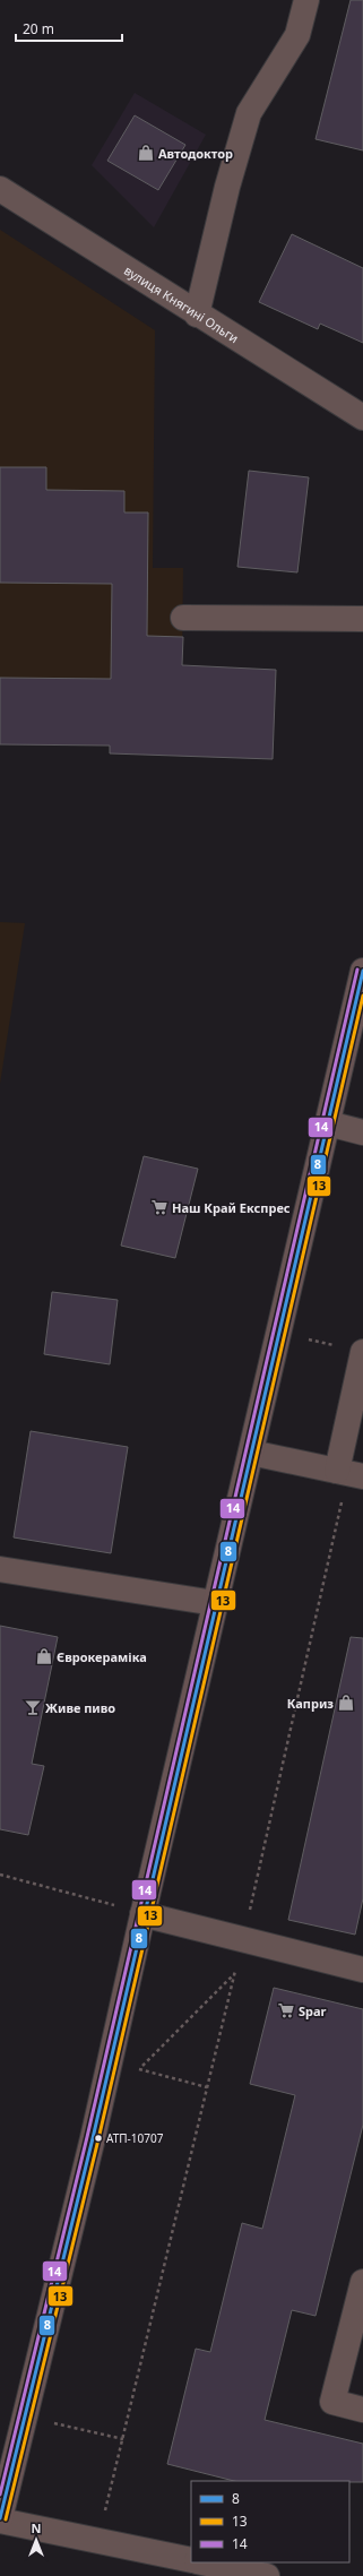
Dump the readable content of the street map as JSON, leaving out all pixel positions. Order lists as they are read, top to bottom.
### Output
{
  "streets": {
    "street": ["вулиця Княгині Ольги"]
  },
  "places": {
    "shop": ["Автодоктор", "Єврокераміка", "Каприз"],
    "supermarket": ["Наш Край Експрес", "Spar"],
    "bar": ["Живе пиво"],
    "other": ["АТП-10707"]
  },
  "lines": ["transit line 14", "transit line 8", "transit line 13"],
  "legend": ["8", "13", "14"],
  "scale_bar": "20 m",
  "north": "top"
}
